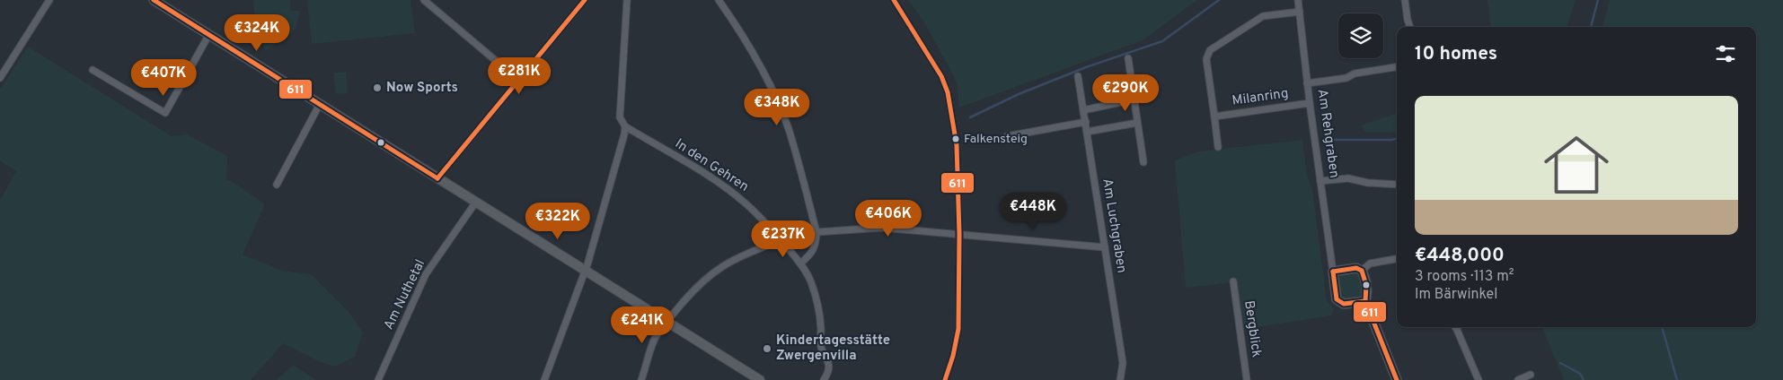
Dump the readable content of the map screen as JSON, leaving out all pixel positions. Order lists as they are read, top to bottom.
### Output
{
  "streets": {
    "main road": ["Am Rehgraben"],
    "street": [
      "Milanring",
      "In den Gehren",
      "Am Luchgraben",
      "Am Nuthetal",
      "Bergblick"
    ]
  },
  "crossings": [
    ["Milanring", "Am Rehgraben"]
  ],
  "places": ["Now Sports", "Falkensteig", "Kindertagesstätte Zwergenvilla"],
  "lines": ["transit line 611"],
  "page": {
    "price": [
      "€324K",
      "€281K",
      "€407K",
      "€290K",
      "€348K",
      "€448K",
      "€406K",
      "€322K",
      "€237K",
      "€241K"
    ],
    "heading": "10 homes",
    "list": [
      {
        "name": "€448,000",
        "note": "3 rooms · 113 m² · Im Bärwinkel"
      }
    ]
  }
}
